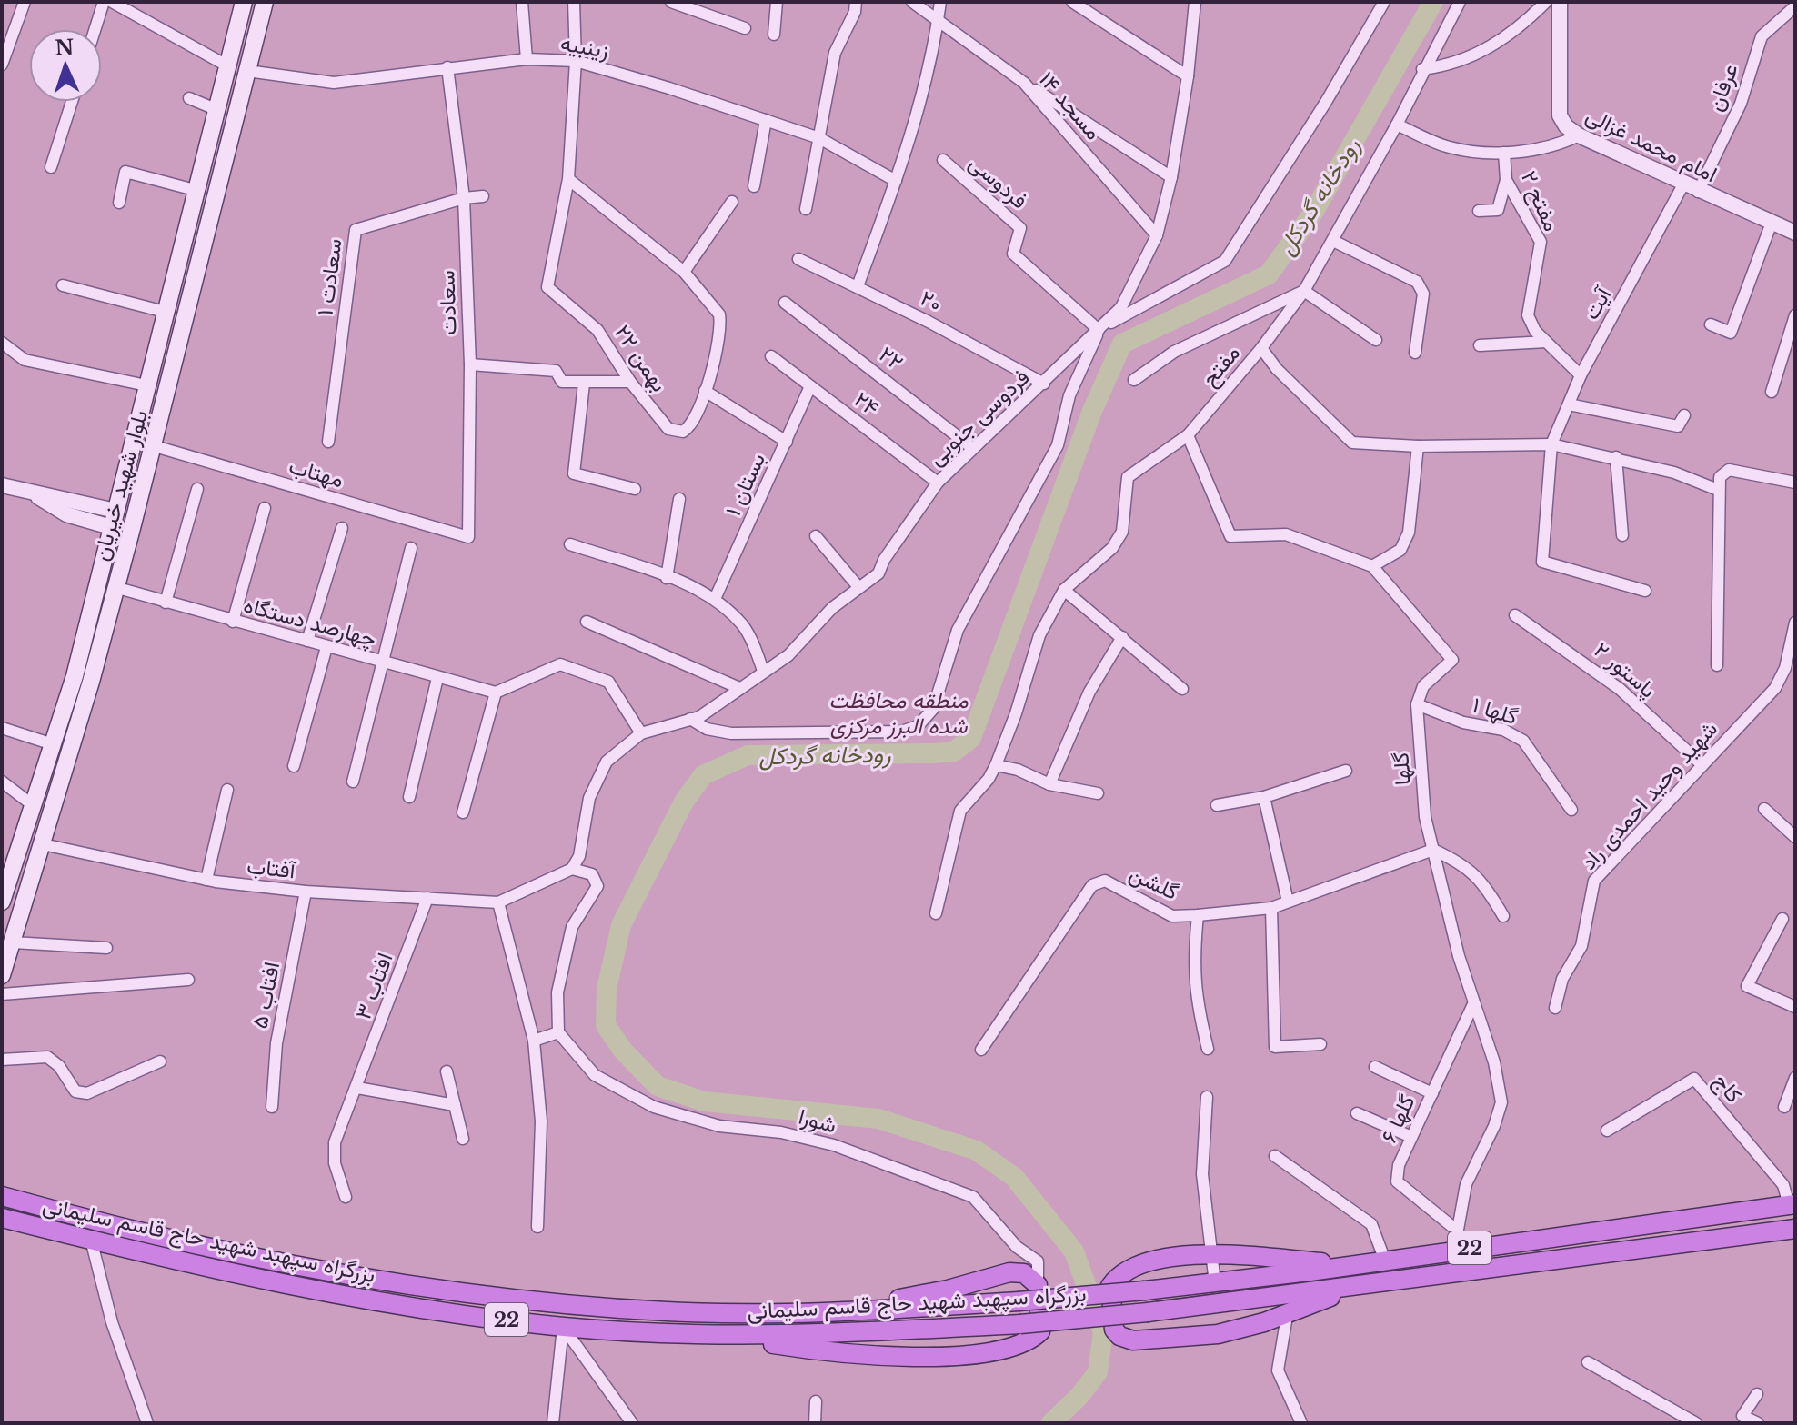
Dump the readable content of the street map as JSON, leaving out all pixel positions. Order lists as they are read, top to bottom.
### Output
{
  "streets": {
    "highway": ["بزرگراه سپهبد شهید حاج قاسم سلیمانی", "22"],
    "main road": ["بلوار شهید خیریان"],
    "street": [
      "زینبیه",
      "عرفان",
      "مسجد ۱۴",
      "امام محمد غزالی",
      "فردوسی",
      "مفتح ۲",
      "سعادت ۱",
      "۲۰",
      "سعادت",
      "آیت",
      "۲۲ بهمن",
      "۲۲",
      "مفتح",
      "۲۴",
      "فردوسی جنوبی",
      "مهتاب",
      "بستان ۱",
      "چهارصد دستگاه",
      "پاستور ۲",
      "گلها ۱",
      "گلها",
      "شهید وحید احمدی راد",
      "آفتاب",
      "گلشن",
      "افتاب ۳",
      "افتاب ۵",
      "کاج",
      "گلها ۶",
      "شورا"
    ]
  },
  "crossings": [
    ["زینبیه", "سعادت"],
    ["زینبیه", "۲۲ بهمن"],
    ["زینبیه", "بلوار شهید خیریان"],
    ["عرفان", "امام محمد غزالی"],
    ["مسجد ۱۴", "فردوسی جنوبی"],
    ["امام محمد غزالی", "آیت"],
    ["فردوسی", "فردوسی جنوبی"],
    ["مفتح ۲", "آیت"],
    ["سعادت ۱", "سعادت"],
    ["۲۰", "فردوسی جنوبی"],
    ["سعادت", "مهتاب"],
    ["۲۲", "فردوسی جنوبی"],
    ["۲۴", "فردوسی جنوبی"],
    ["۲۴", "بستان ۱"],
    ["مهتاب", "بلوار شهید خیریان"],
    ["بلوار شهید خیریان", "چهارصد دستگاه"],
    ["بلوار شهید خیریان", "آفتاب"],
    ["پاستور ۲", "شهید وحید احمدی راد"],
    ["گلها ۱", "گلها"],
    ["گلها", "گلشن"],
    ["گلها", "گلها ۶"],
    ["گلها", "بزرگراه سپهبد شهید حاج قاسم سلیمانی"],
    ["آفتاب", "افتاب ۳"],
    ["آفتاب", "افتاب ۵"],
    ["کاج", "بزرگراه سپهبد شهید حاج قاسم سلیمانی"]
  ],
  "water": ["رودخانه گردکل"],
  "parks": ["منطقه محافظت شده البرز مرکزی"],
  "north": "top"
}
